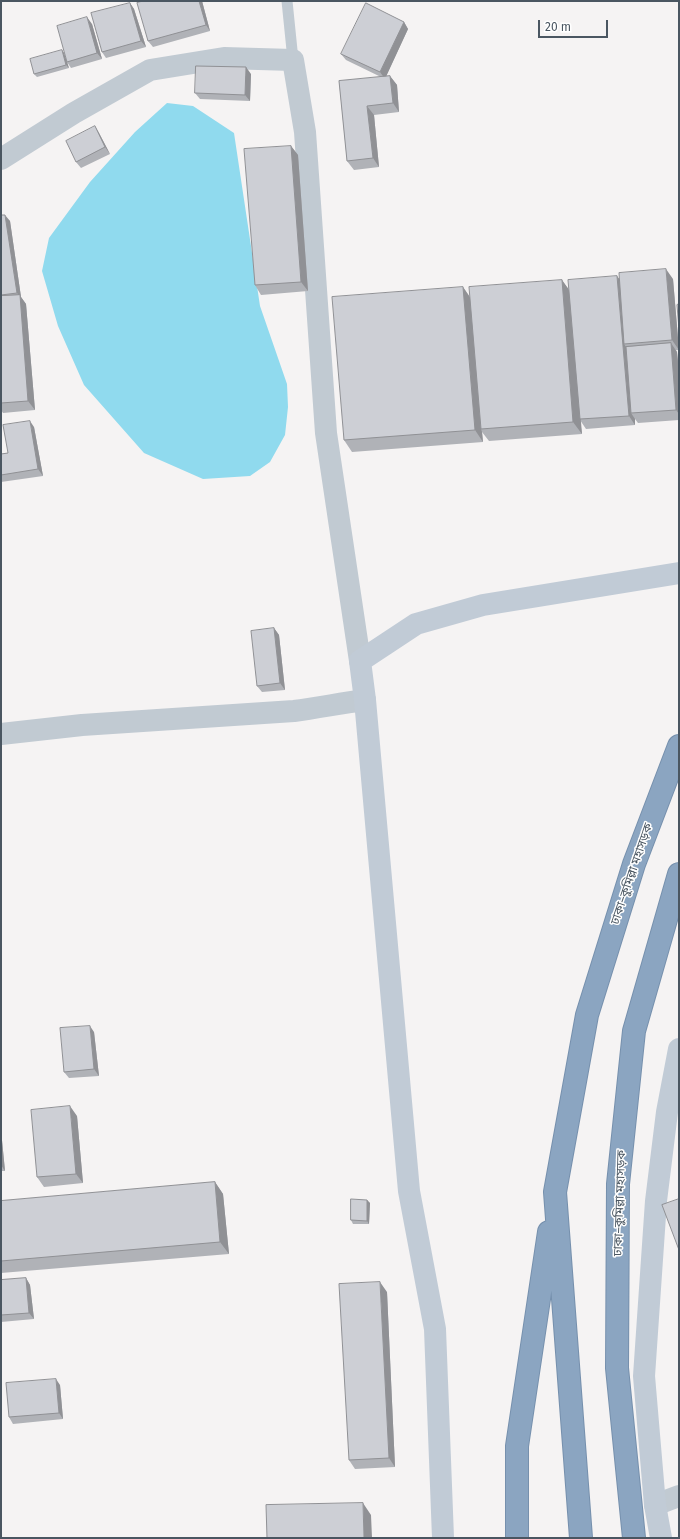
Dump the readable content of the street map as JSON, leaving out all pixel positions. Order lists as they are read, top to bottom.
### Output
{
  "streets": {
    "highway": ["ঢাকা–কুমিল্লা মহাসড়ক"]
  },
  "scale_bar": "20 m"
}
